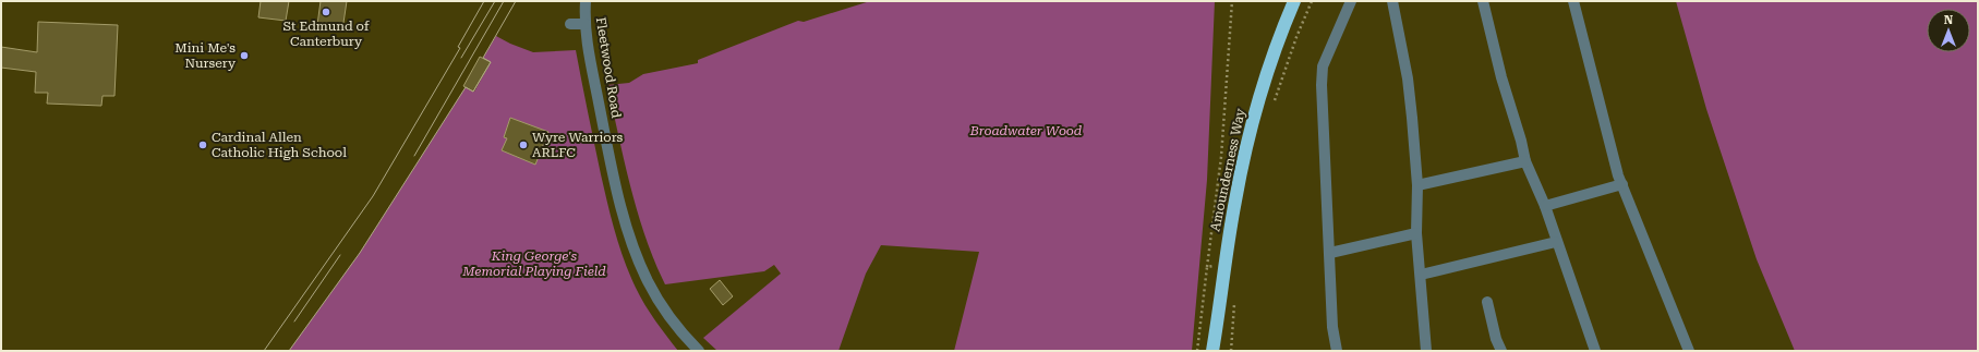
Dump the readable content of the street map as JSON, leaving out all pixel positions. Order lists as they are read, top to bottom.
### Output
{
  "streets": {
    "highway": ["Amounderness Way"],
    "street": ["Fleetwood Road"]
  },
  "parks": ["Broadwater Wood", "King George's Memorial Playing Field"],
  "places": [
    "St Edmund of Canterbury",
    "Mini Me's Nursery",
    "Cardinal Allen Catholic High School",
    "Wyre Warriors ARLFC"
  ],
  "north": "top"
}
